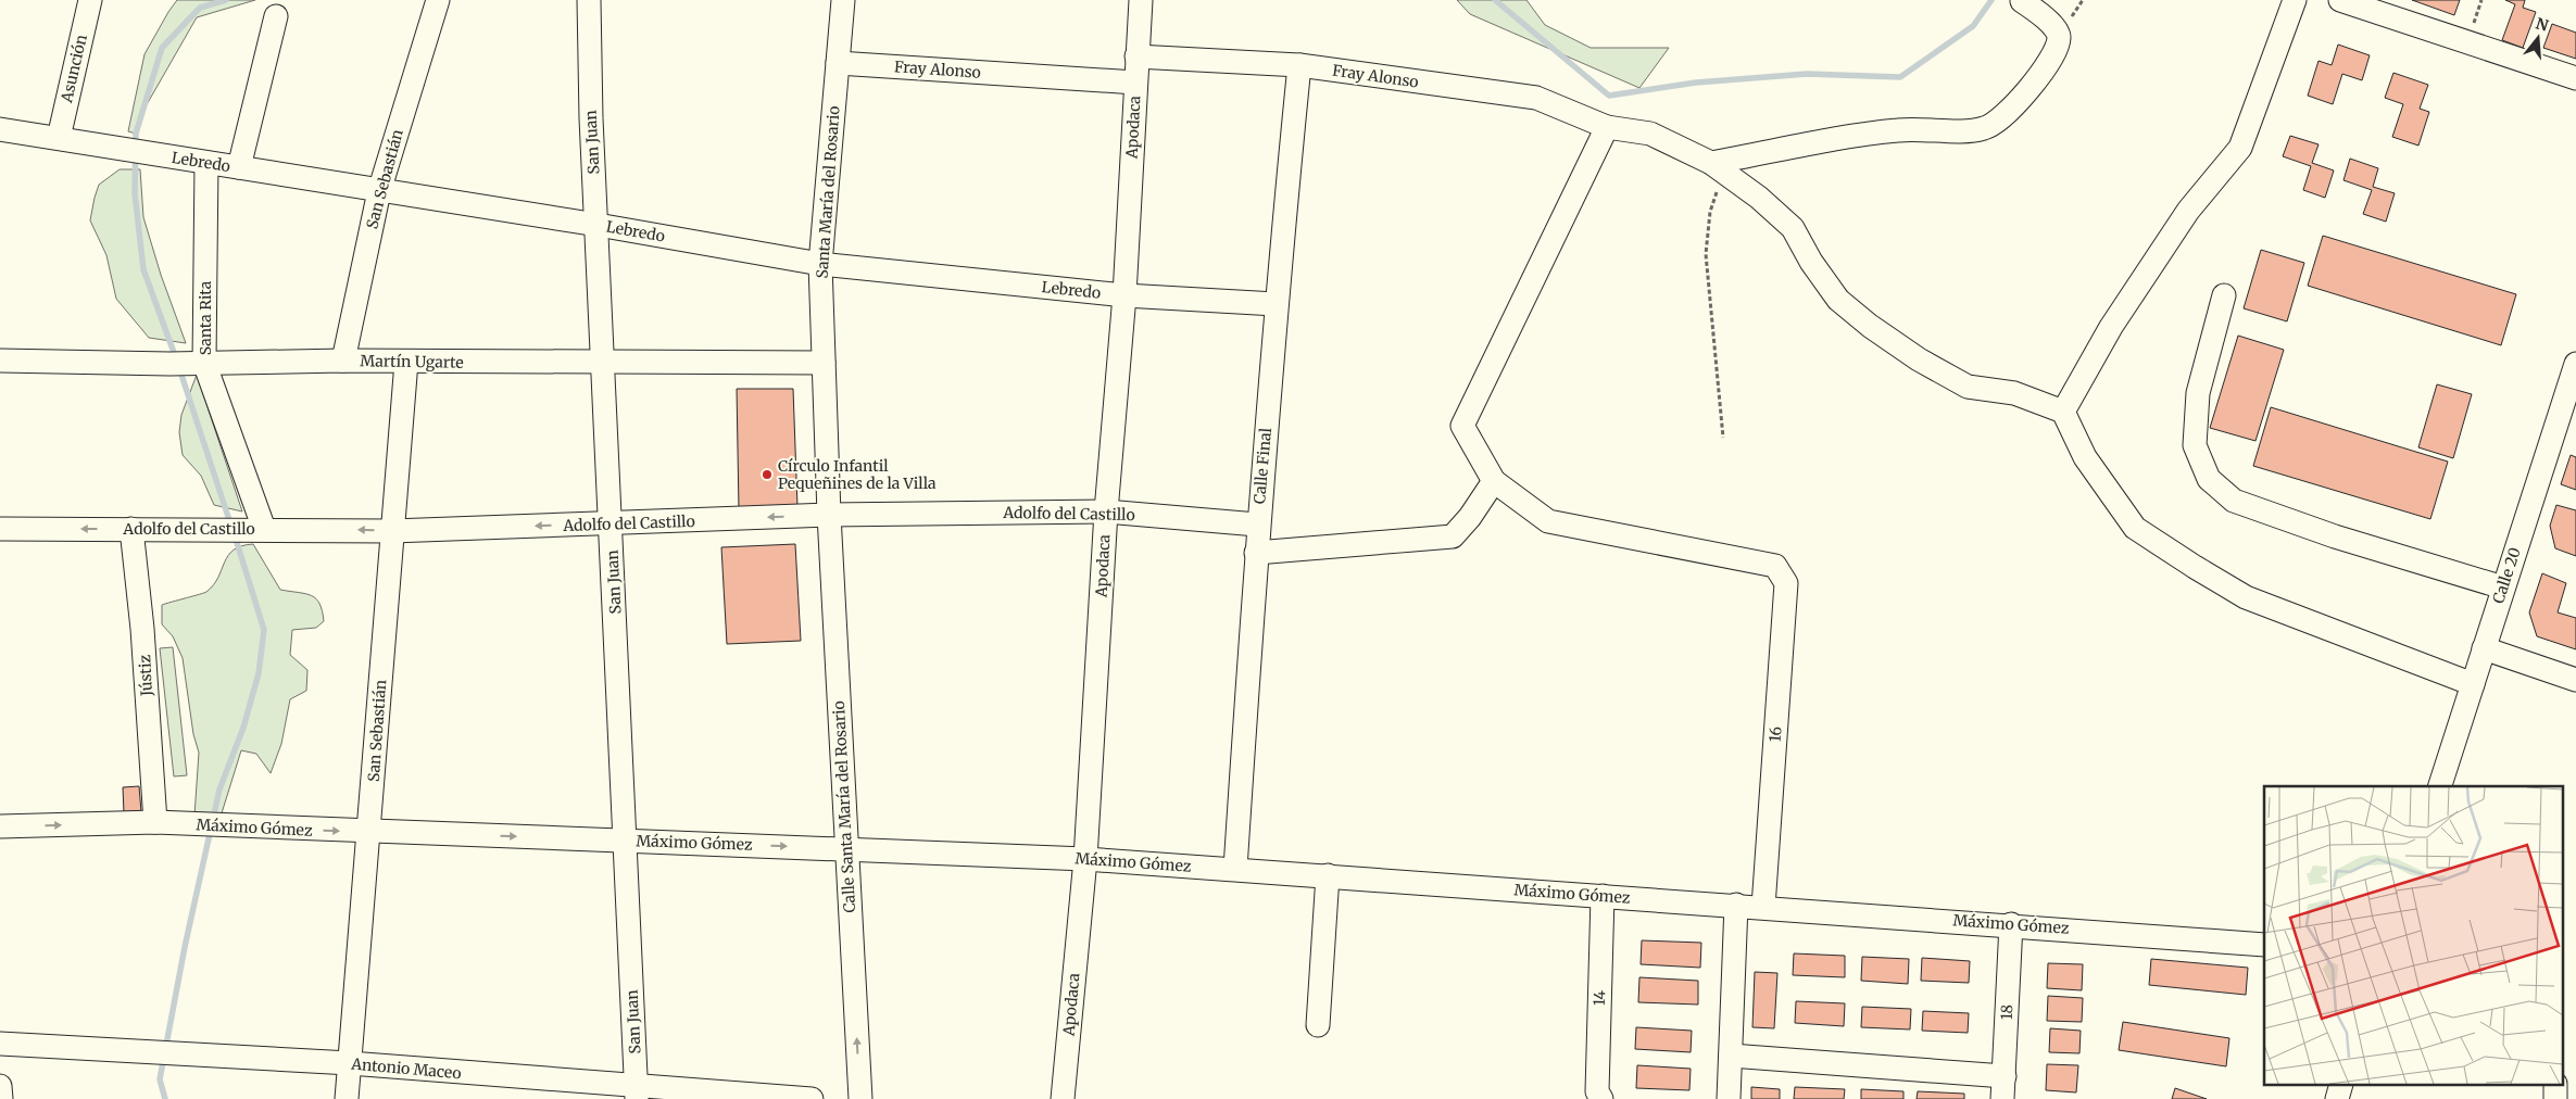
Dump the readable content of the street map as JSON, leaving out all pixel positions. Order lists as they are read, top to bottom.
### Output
{
  "streets": {
    "street": [
      "Asunción",
      "Fray Alonso",
      "Apodaca",
      "San Juan",
      "Lebredo",
      "San Sebastián",
      "Santa María del Rosario",
      "Santa Rita",
      "Martín Ugarte",
      "Calle Final",
      "Adolfo del Castillo",
      "Calle 20",
      "Jústiz",
      "16",
      "Calle Santa María del Rosario",
      "Máximo Gómez",
      "14",
      "18",
      "Antonio Maceo"
    ]
  },
  "crossings": [
    ["Asunción", "Lebredo"],
    ["Fray Alonso", "Apodaca"],
    ["Fray Alonso", "Santa María del Rosario"],
    ["Fray Alonso", "Calle Final"],
    ["Apodaca", "Lebredo"],
    ["Apodaca", "Adolfo del Castillo"],
    ["Apodaca", "Máximo Gómez"],
    ["San Juan", "Lebredo"],
    ["San Juan", "Martín Ugarte"],
    ["San Juan", "Adolfo del Castillo"],
    ["San Juan", "Máximo Gómez"],
    ["San Juan", "Antonio Maceo"],
    ["Lebredo", "San Sebastián"],
    ["Lebredo", "Santa María del Rosario"],
    ["Lebredo", "Santa Rita"],
    ["Lebredo", "Calle Final"],
    ["San Sebastián", "Martín Ugarte"],
    ["San Sebastián", "Adolfo del Castillo"],
    ["San Sebastián", "Máximo Gómez"],
    ["San Sebastián", "Antonio Maceo"],
    ["Santa María del Rosario", "Martín Ugarte"],
    ["Santa María del Rosario", "Adolfo del Castillo"],
    ["Santa María del Rosario", "Calle Santa María del Rosario"],
    ["Santa Rita", "Martín Ugarte"],
    ["Santa Rita", "Adolfo del Castillo"],
    ["Calle Final", "Adolfo del Castillo"],
    ["Calle Final", "Máximo Gómez"],
    ["Adolfo del Castillo", "Jústiz"],
    ["Adolfo del Castillo", "Calle Santa María del Rosario"],
    ["Jústiz", "Máximo Gómez"],
    ["16", "Máximo Gómez"],
    ["Calle Santa María del Rosario", "Máximo Gómez"],
    ["Máximo Gómez", "14"],
    ["Máximo Gómez", "18"]
  ],
  "one_way": ["Adolfo del Castillo", "Calle Santa María del Rosario", "Máximo Gómez"],
  "places": ["Círculo Infantil Pequeñines de la Villa"],
  "north": "top"
}
